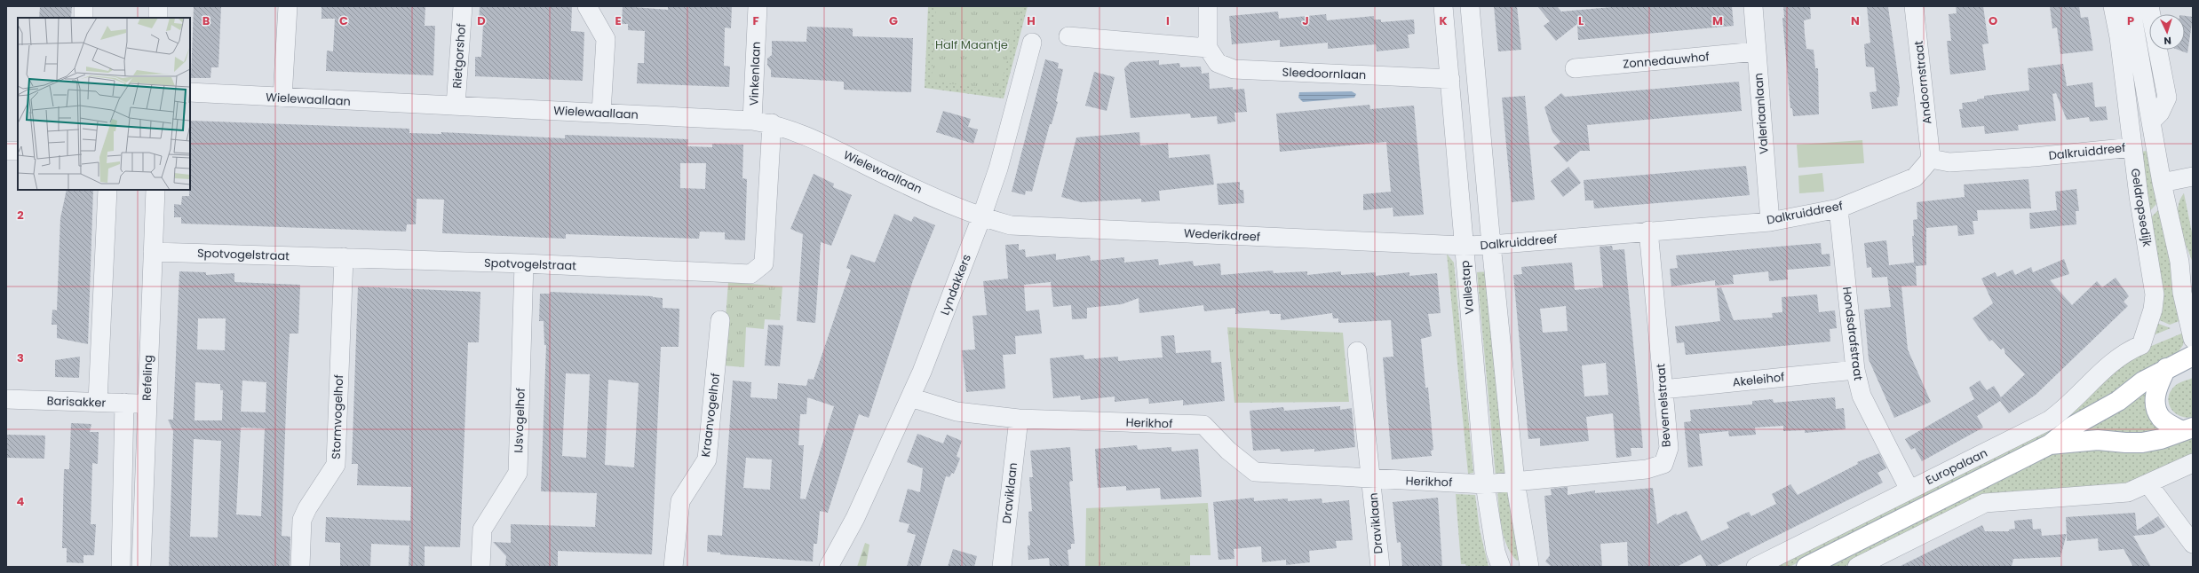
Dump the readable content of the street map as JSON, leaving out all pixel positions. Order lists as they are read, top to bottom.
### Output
{
  "streets": {
    "main road": ["Europalaan"],
    "street": [
      "Rietgorshof",
      "Zonnedauwhof",
      "Vinkenlaan",
      "Sleedoornlaan",
      "Andoornstraat",
      "Wielewaallaan",
      "Valeriaanlaan",
      "Dalkruiddreef",
      "Geldropsedijk",
      "Wederikdreef",
      "Spotvogelstraat",
      "Lyndakkers",
      "Vallestap",
      "Hondsdrafstraat",
      "Refeling",
      "Akeleihof",
      "Barisakker",
      "Bevernelstraat",
      "Kraanvogelhof",
      "Stormvogelhof",
      "IJsvogelhof",
      "Herikhof",
      "Draviklaan"
    ]
  },
  "crossings": [
    ["Rietgorshof", "Wielewaallaan"],
    ["Zonnedauwhof", "Valeriaanlaan"],
    ["Vinkenlaan", "Wielewaallaan"],
    ["Sleedoornlaan", "Vallestap"],
    ["Andoornstraat", "Dalkruiddreef"],
    ["Wielewaallaan", "Wederikdreef"],
    ["Wielewaallaan", "Spotvogelstraat"],
    ["Wielewaallaan", "Lyndakkers"],
    ["Valeriaanlaan", "Dalkruiddreef"],
    ["Dalkruiddreef", "Geldropsedijk"],
    ["Dalkruiddreef", "Wederikdreef"],
    ["Dalkruiddreef", "Vallestap"],
    ["Dalkruiddreef", "Hondsdrafstraat"],
    ["Dalkruiddreef", "Bevernelstraat"],
    ["Geldropsedijk", "Europalaan"],
    ["Wederikdreef", "Lyndakkers"],
    ["Wederikdreef", "Vallestap"],
    ["Spotvogelstraat", "Refeling"],
    ["Spotvogelstraat", "Stormvogelhof"],
    ["Spotvogelstraat", "IJsvogelhof"],
    ["Lyndakkers", "Herikhof"],
    ["Vallestap", "Bevernelstraat"],
    ["Vallestap", "Herikhof"],
    ["Hondsdrafstraat", "Akeleihof"],
    ["Hondsdrafstraat", "Europalaan"],
    ["Refeling", "Barisakker"],
    ["Akeleihof", "Bevernelstraat"],
    ["Bevernelstraat", "Herikhof"],
    ["Herikhof", "Draviklaan"]
  ],
  "parks": ["Half Maantje"],
  "north": "bottom",
  "grid": {
    "columns": [
      "B",
      "C",
      "D",
      "E",
      "F",
      "G",
      "H",
      "I",
      "J",
      "K",
      "L",
      "M",
      "N",
      "O",
      "P"
    ],
    "rows": ["2", "3", "4"]
  }
}
